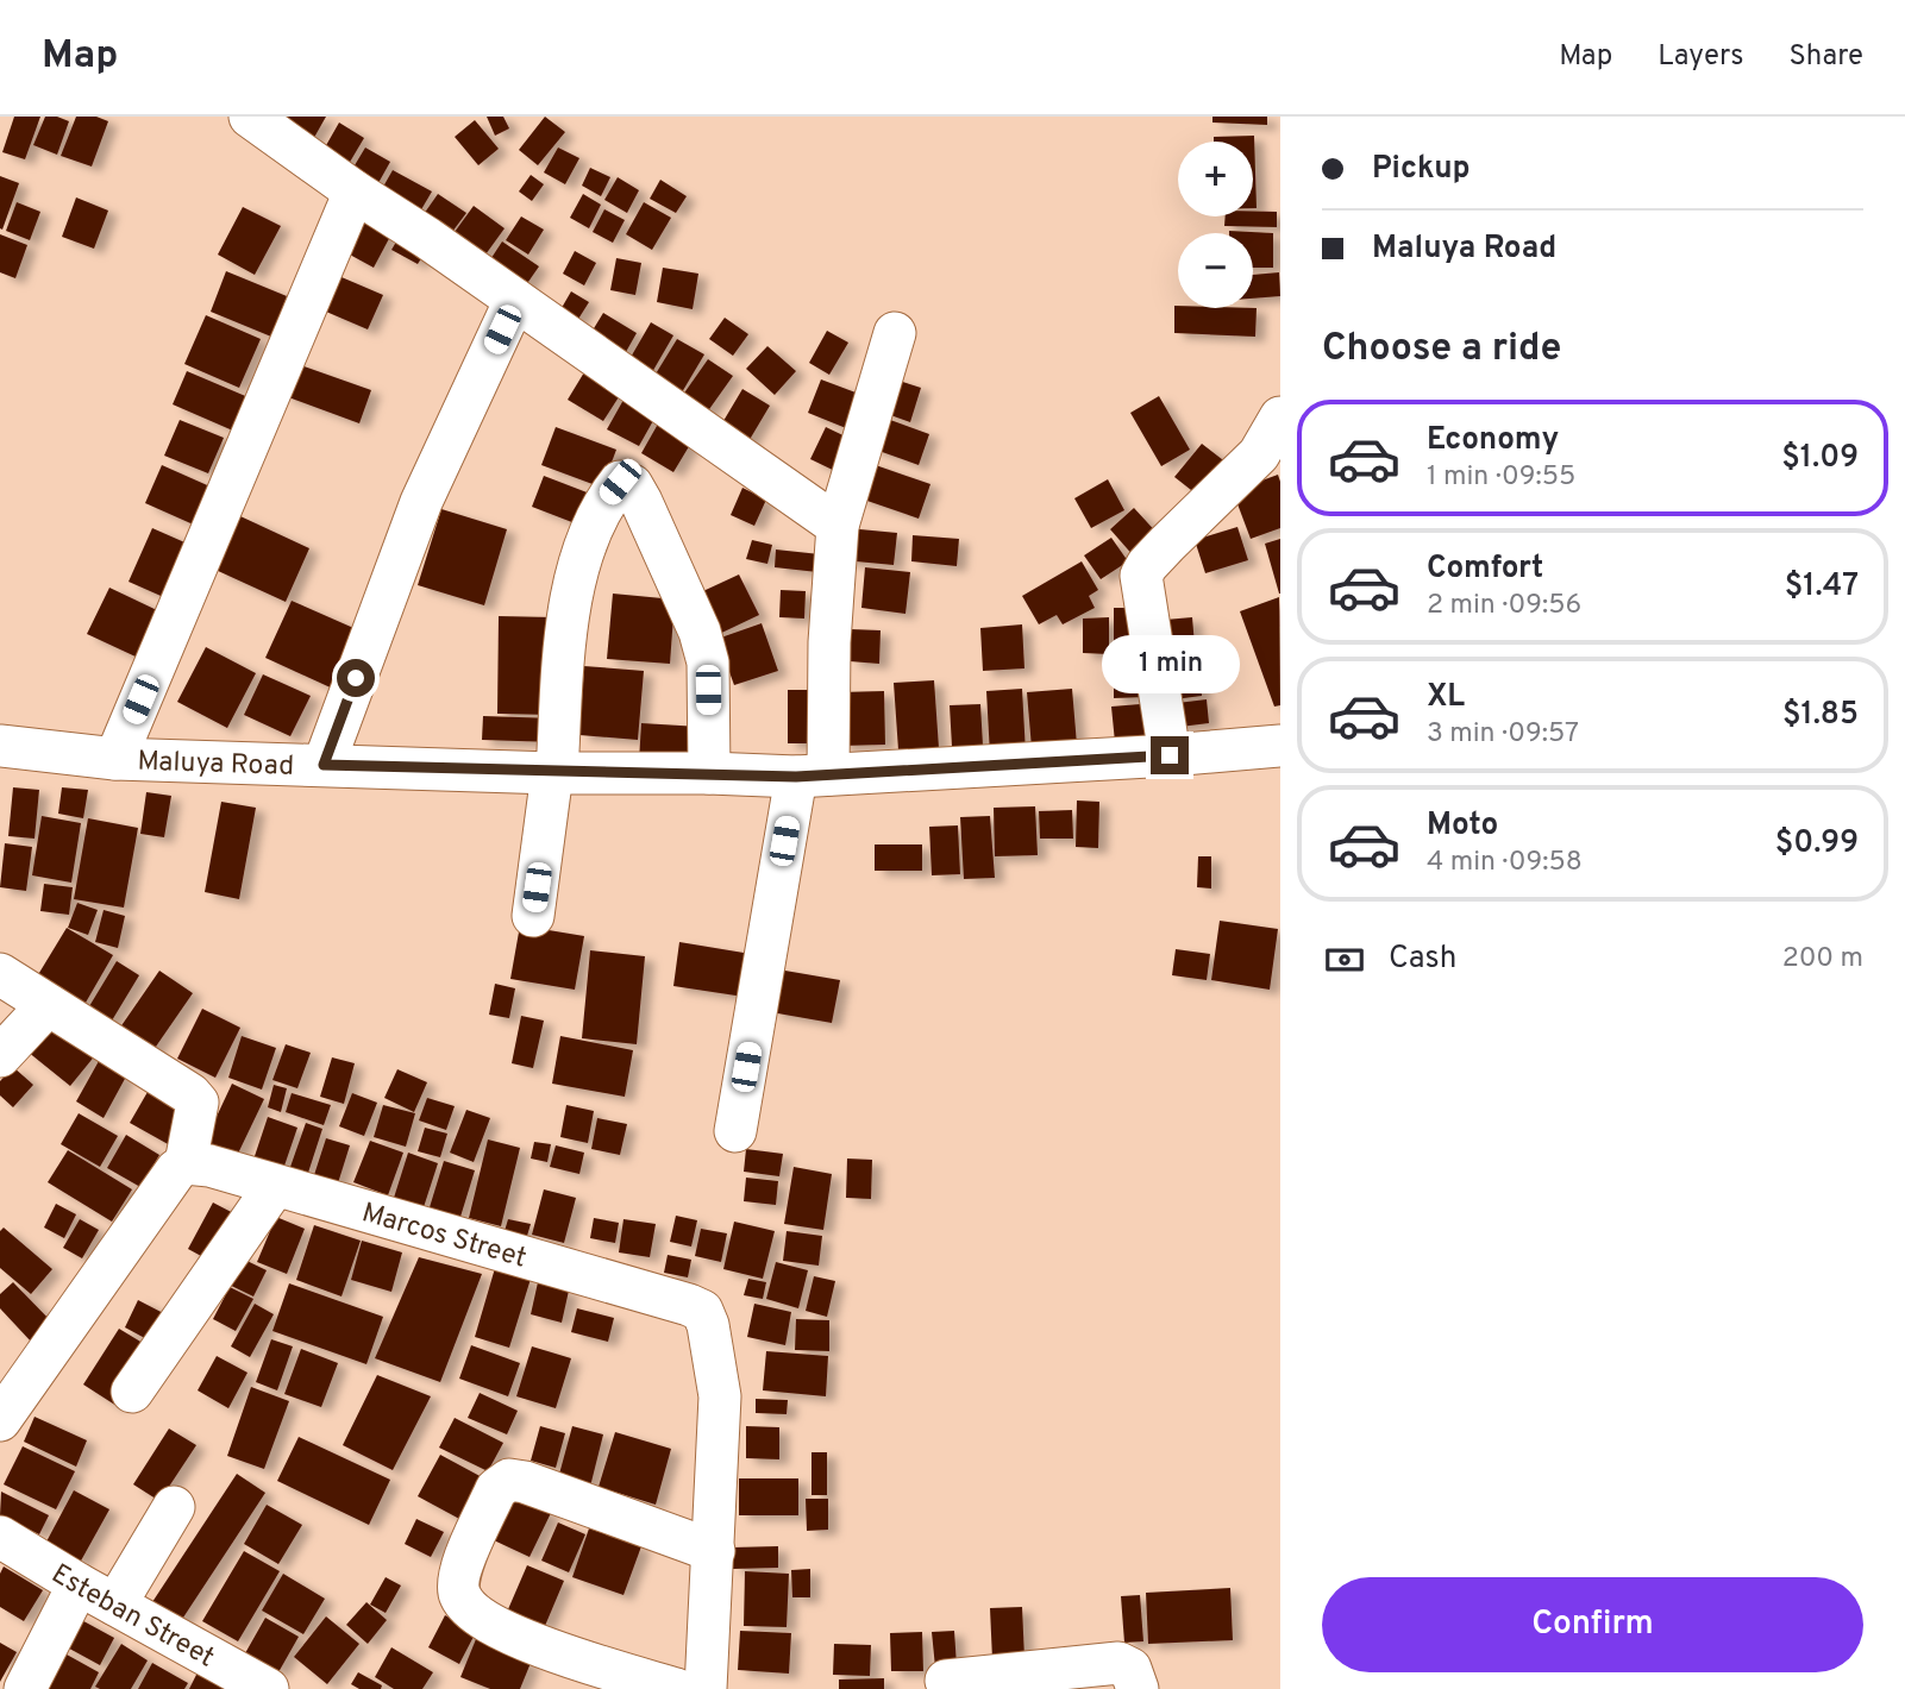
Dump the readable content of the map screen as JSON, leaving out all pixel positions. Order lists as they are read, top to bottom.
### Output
{
  "streets": {
    "street": ["Maluya Road", "Marcos Street", "Esteban Street"]
  },
  "page": {
    "header": "Map",
    "nav": ["Map", "Layers", "Share"],
    "banner": ["Pickup", "Maluya Road"],
    "map_buttons": ["+", "−"],
    "heading": "Choose a ride",
    "list": [
      {
        "name": "Economy",
        "note": "1 min · 09:55",
        "value": "$1.09"
      },
      {
        "name": "Comfort",
        "note": "2 min · 09:56",
        "value": "$1.47"
      },
      {
        "name": "XL",
        "note": "3 min · 09:57",
        "value": "$1.85"
      },
      {
        "name": "Moto",
        "note": "4 min · 09:58",
        "value": "$0.99"
      }
    ],
    "bubble": "1 min",
    "pay": ["Cash", "200 m"],
    "buttons": "Confirm"
  }
}
